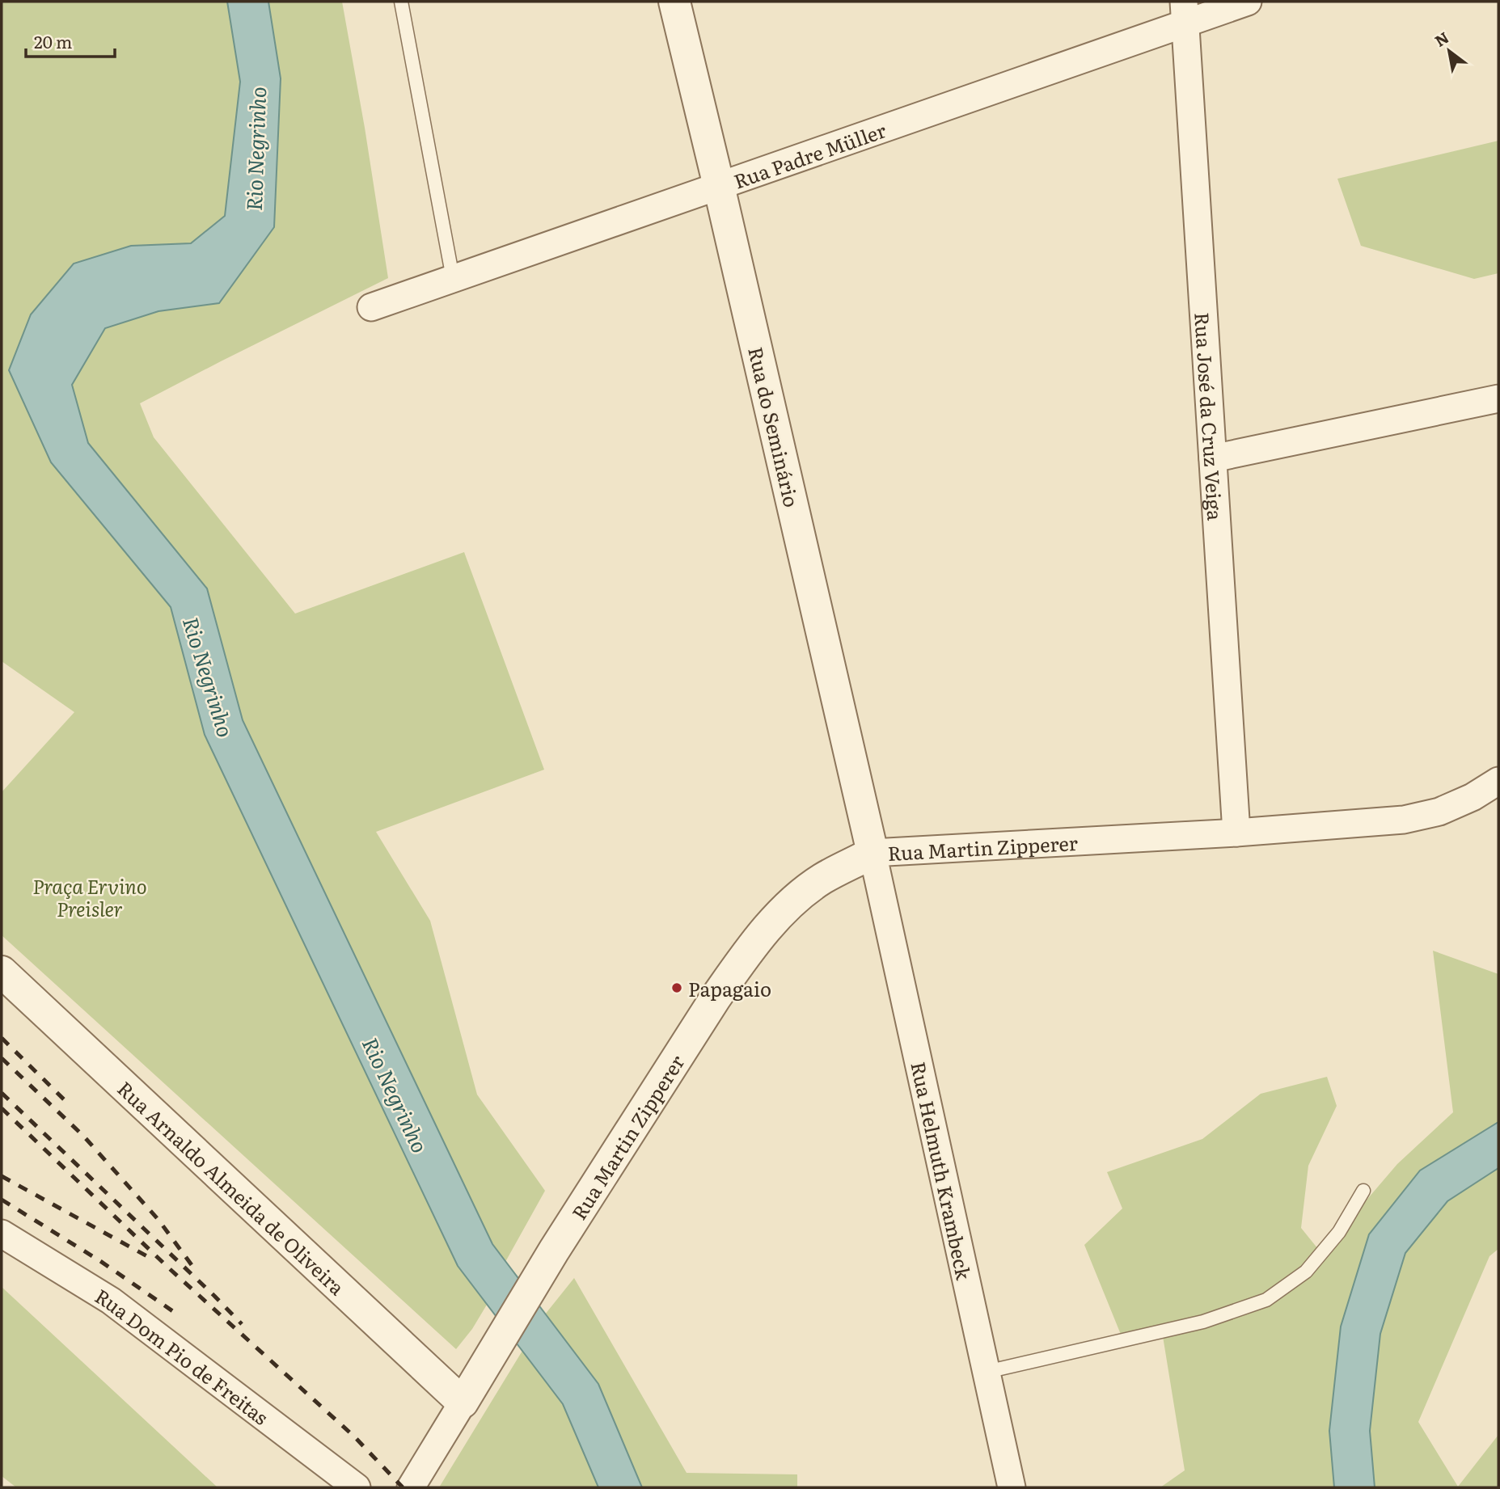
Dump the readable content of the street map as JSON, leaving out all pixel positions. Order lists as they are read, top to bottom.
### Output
{
  "streets": {
    "street": [
      "Rua Padre Müller",
      "Rua José da Cruz Veiga",
      "Rua do Seminário",
      "Rua Martin Zipperer",
      "Rua Helmuth Krambeck",
      "Rua Arnaldo Almeida de Oliveira",
      "Rua Dom Pio de Freitas"
    ]
  },
  "crossings": [
    ["Rua Padre Müller", "Rua José da Cruz Veiga"],
    ["Rua Padre Müller", "Rua do Seminário"],
    ["Rua José da Cruz Veiga", "Rua Martin Zipperer"],
    ["Rua do Seminário", "Rua Martin Zipperer"],
    ["Rua do Seminário", "Rua Helmuth Krambeck"],
    ["Rua Martin Zipperer", "Rua Helmuth Krambeck"],
    ["Rua Martin Zipperer", "Rua Arnaldo Almeida de Oliveira"]
  ],
  "water": ["Rio Negrinho"],
  "parks": ["Praça Ervino Preisler"],
  "places": ["Papagaio"],
  "scale_bar": "20 m",
  "north": "top left"
}
